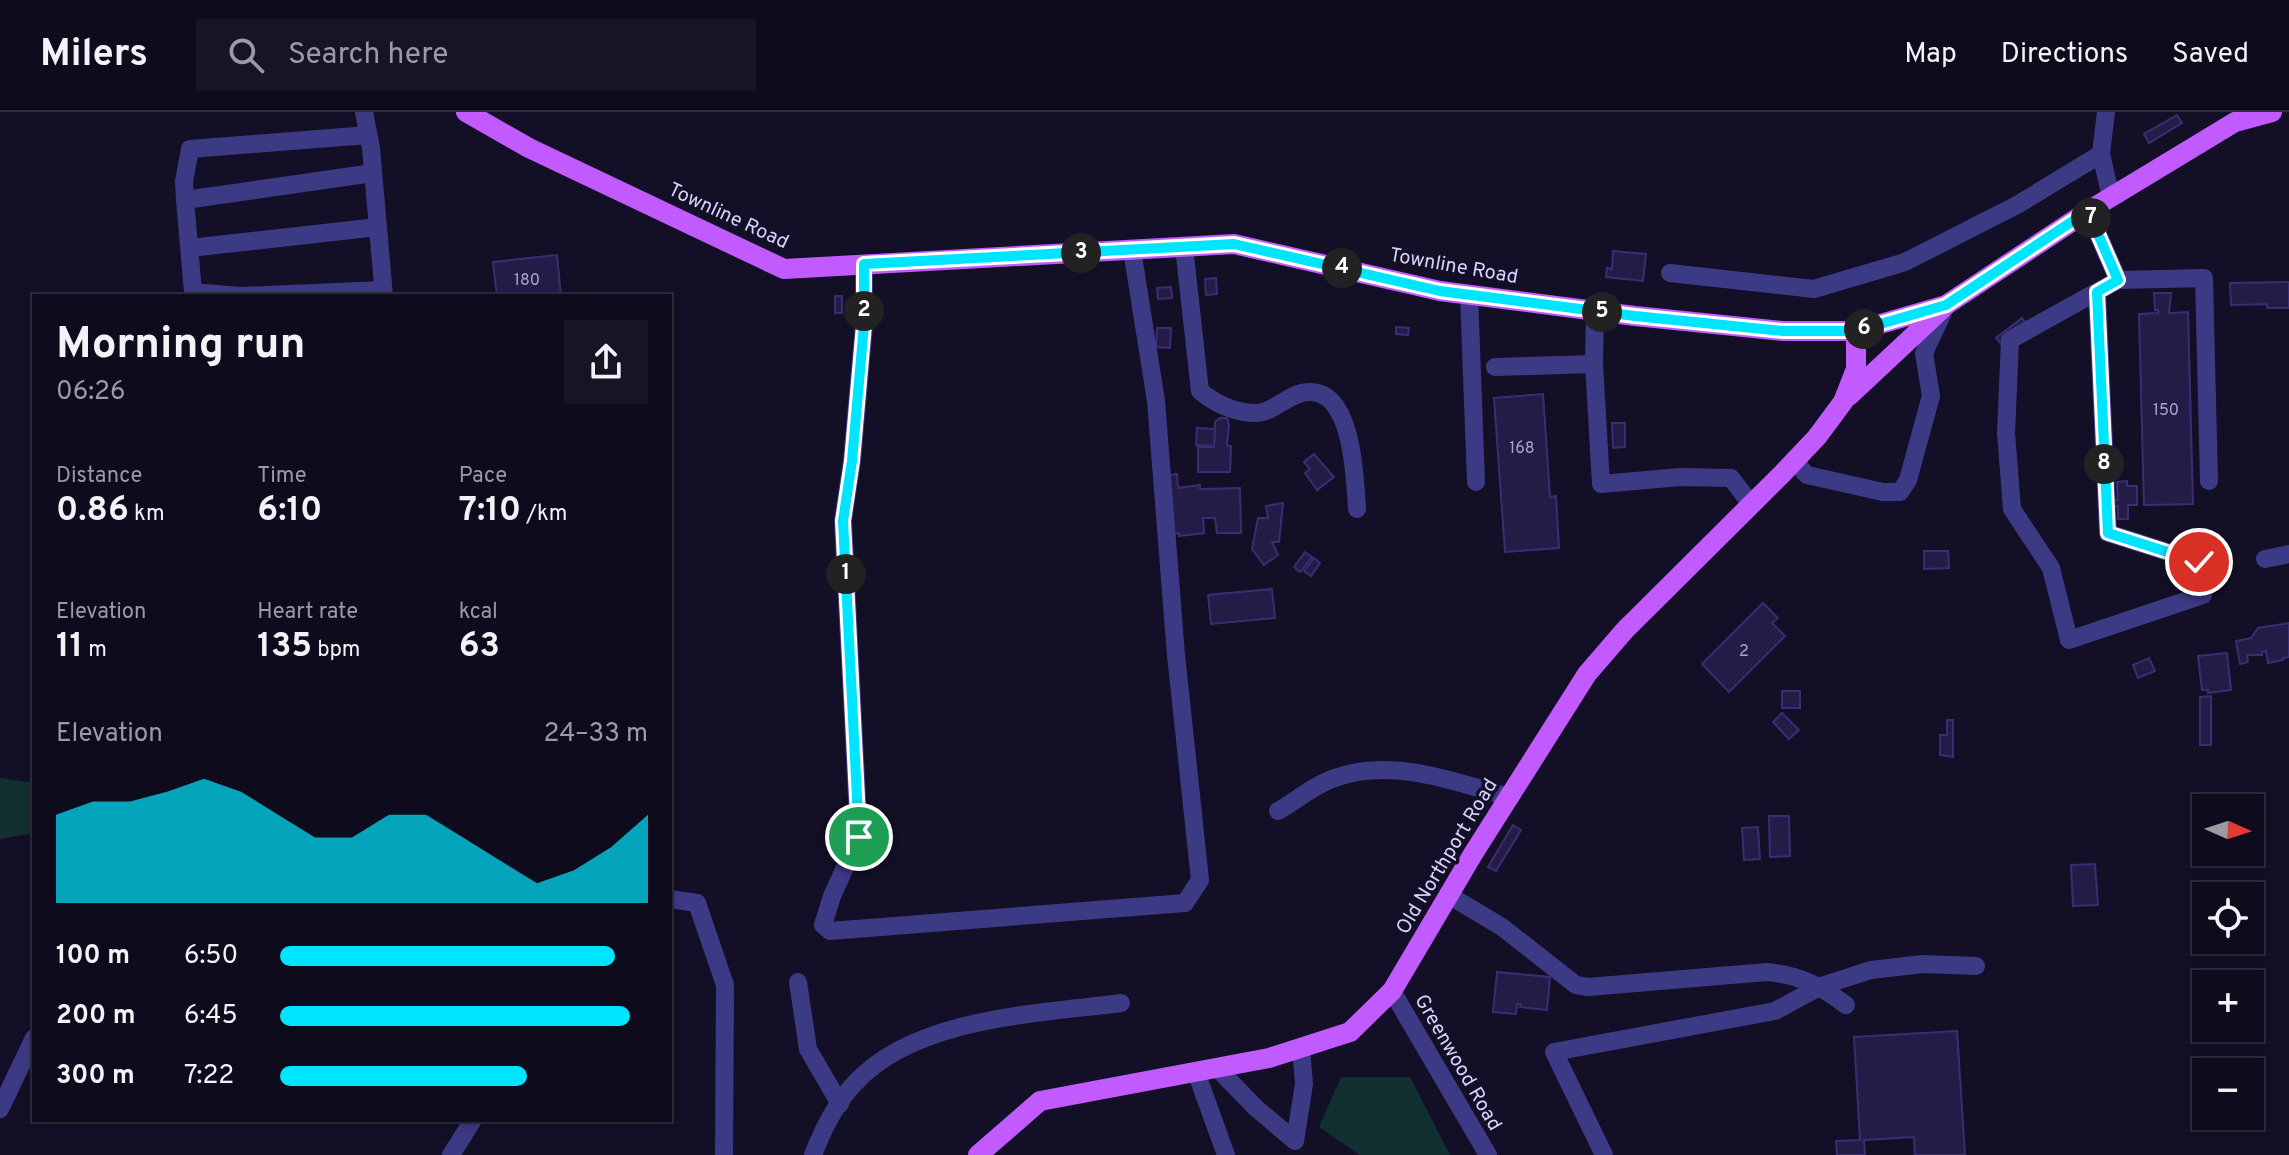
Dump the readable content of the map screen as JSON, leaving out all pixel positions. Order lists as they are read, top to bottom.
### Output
{
  "streets": {
    "main road": ["Townline Road", "Old Northport Road"],
    "street": ["Greenwood Road"]
  },
  "crossings": [
    ["Townline Road", "Old Northport Road"],
    ["Old Northport Road", "Greenwood Road"]
  ],
  "house_numbers": [
    "180",
    "150",
    "168",
    "2"
  ],
  "north": "right",
  "page": {
    "header": "Milers",
    "search": "Search here",
    "nav": ["Map", "Directions", "Saved"],
    "pins": [
      "7",
      "3",
      "4",
      "2",
      "5",
      "6",
      "8",
      "1"
    ],
    "heading": ["Morning run", "06:26"],
    "stats": [
      ["Distance", "0.86 km"],
      ["Time", "6:10"],
      ["Pace", "7:10 /km"],
      ["Elevation", "11 m"],
      ["Heart rate", "135 bpm"],
      ["kcal", "63"]
    ],
    "chart": ["Elevation", "24–33 m"],
    "map_buttons": ["+", "−"],
    "list": [
      {
        "name": "100 m",
        "note": "6:50"
      },
      {
        "name": "200 m",
        "note": "6:45"
      },
      {
        "name": "300 m",
        "note": "7:22"
      }
    ]
  }
}
